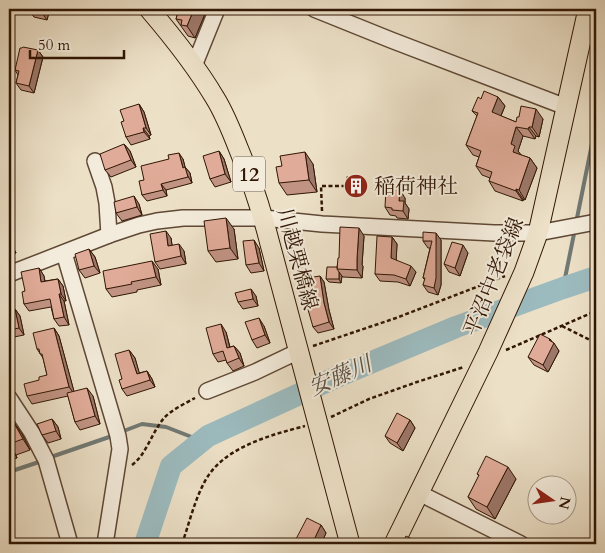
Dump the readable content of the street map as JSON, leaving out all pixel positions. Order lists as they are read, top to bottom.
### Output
{
  "streets": {
    "main road": ["12", "川越栗橋線", "平沼中老袋線"]
  },
  "water": ["安藤川"],
  "places": {
    "building": ["稲荷神社"]
  },
  "scale_bar": "50 m",
  "north": "right"
}
